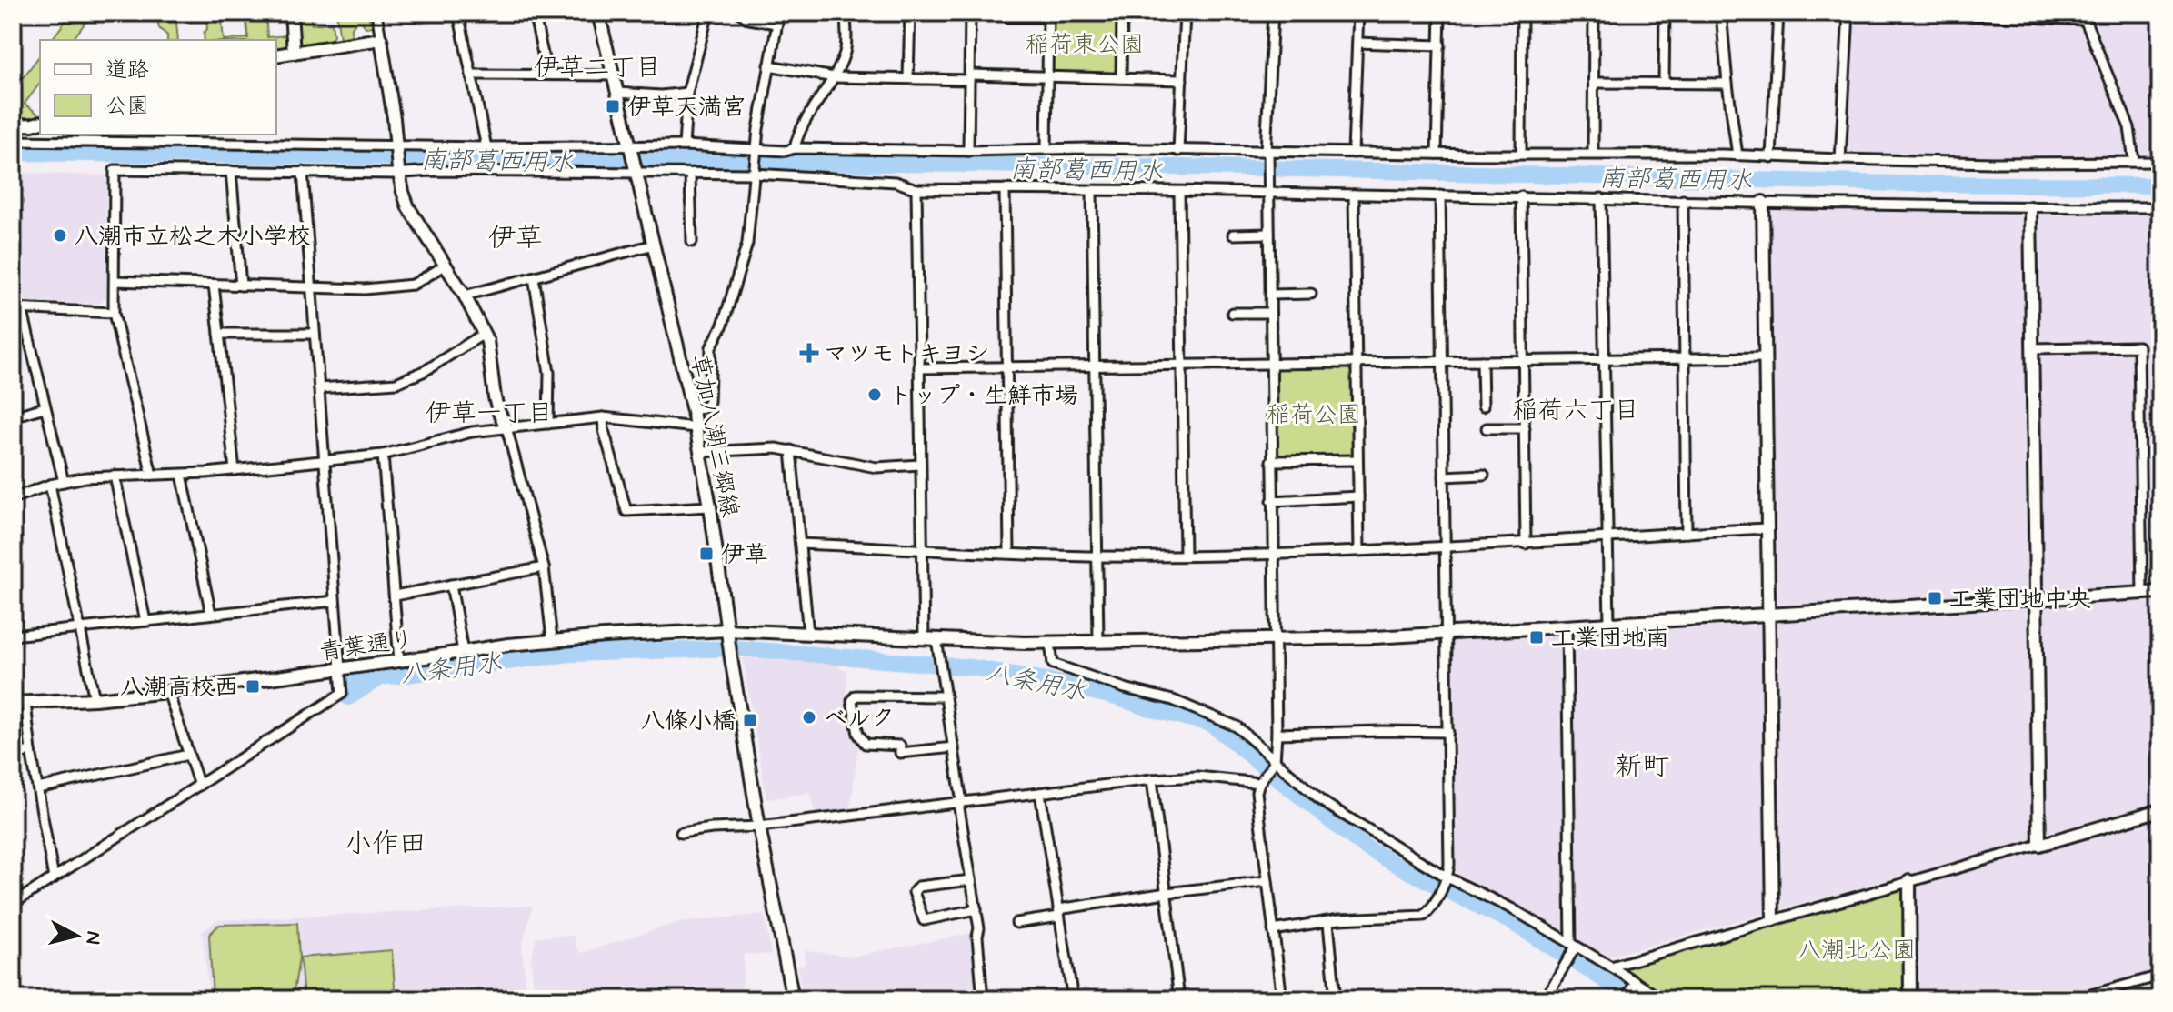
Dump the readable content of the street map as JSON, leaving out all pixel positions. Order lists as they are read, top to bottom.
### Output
{
  "streets": {
    "street": ["草加八潮三郷線", "青葉通り"]
  },
  "crossings": [
    ["草加八潮三郷線", "青葉通り"]
  ],
  "districts": [
    "伊草二丁目",
    "伊草",
    "稲荷六丁目",
    "伊草一丁目",
    "新町",
    "小作田"
  ],
  "water": ["南部葛西用水", "八条用水"],
  "parks": ["稲荷東公園", "稲荷公園", "八潮北公園"],
  "places": {
    "transit": [
      "伊草天満宮",
      "伊草",
      "工業団地中央",
      "工業団地南",
      "八潮高校西",
      "八條小橋"
    ],
    "other": ["八潮市立松之木小学校", "トップ・生鮮市場", "ベルク"],
    "health": ["マツモトキヨシ"]
  },
  "legend": ["道路", "公園"],
  "north": "right"
}
